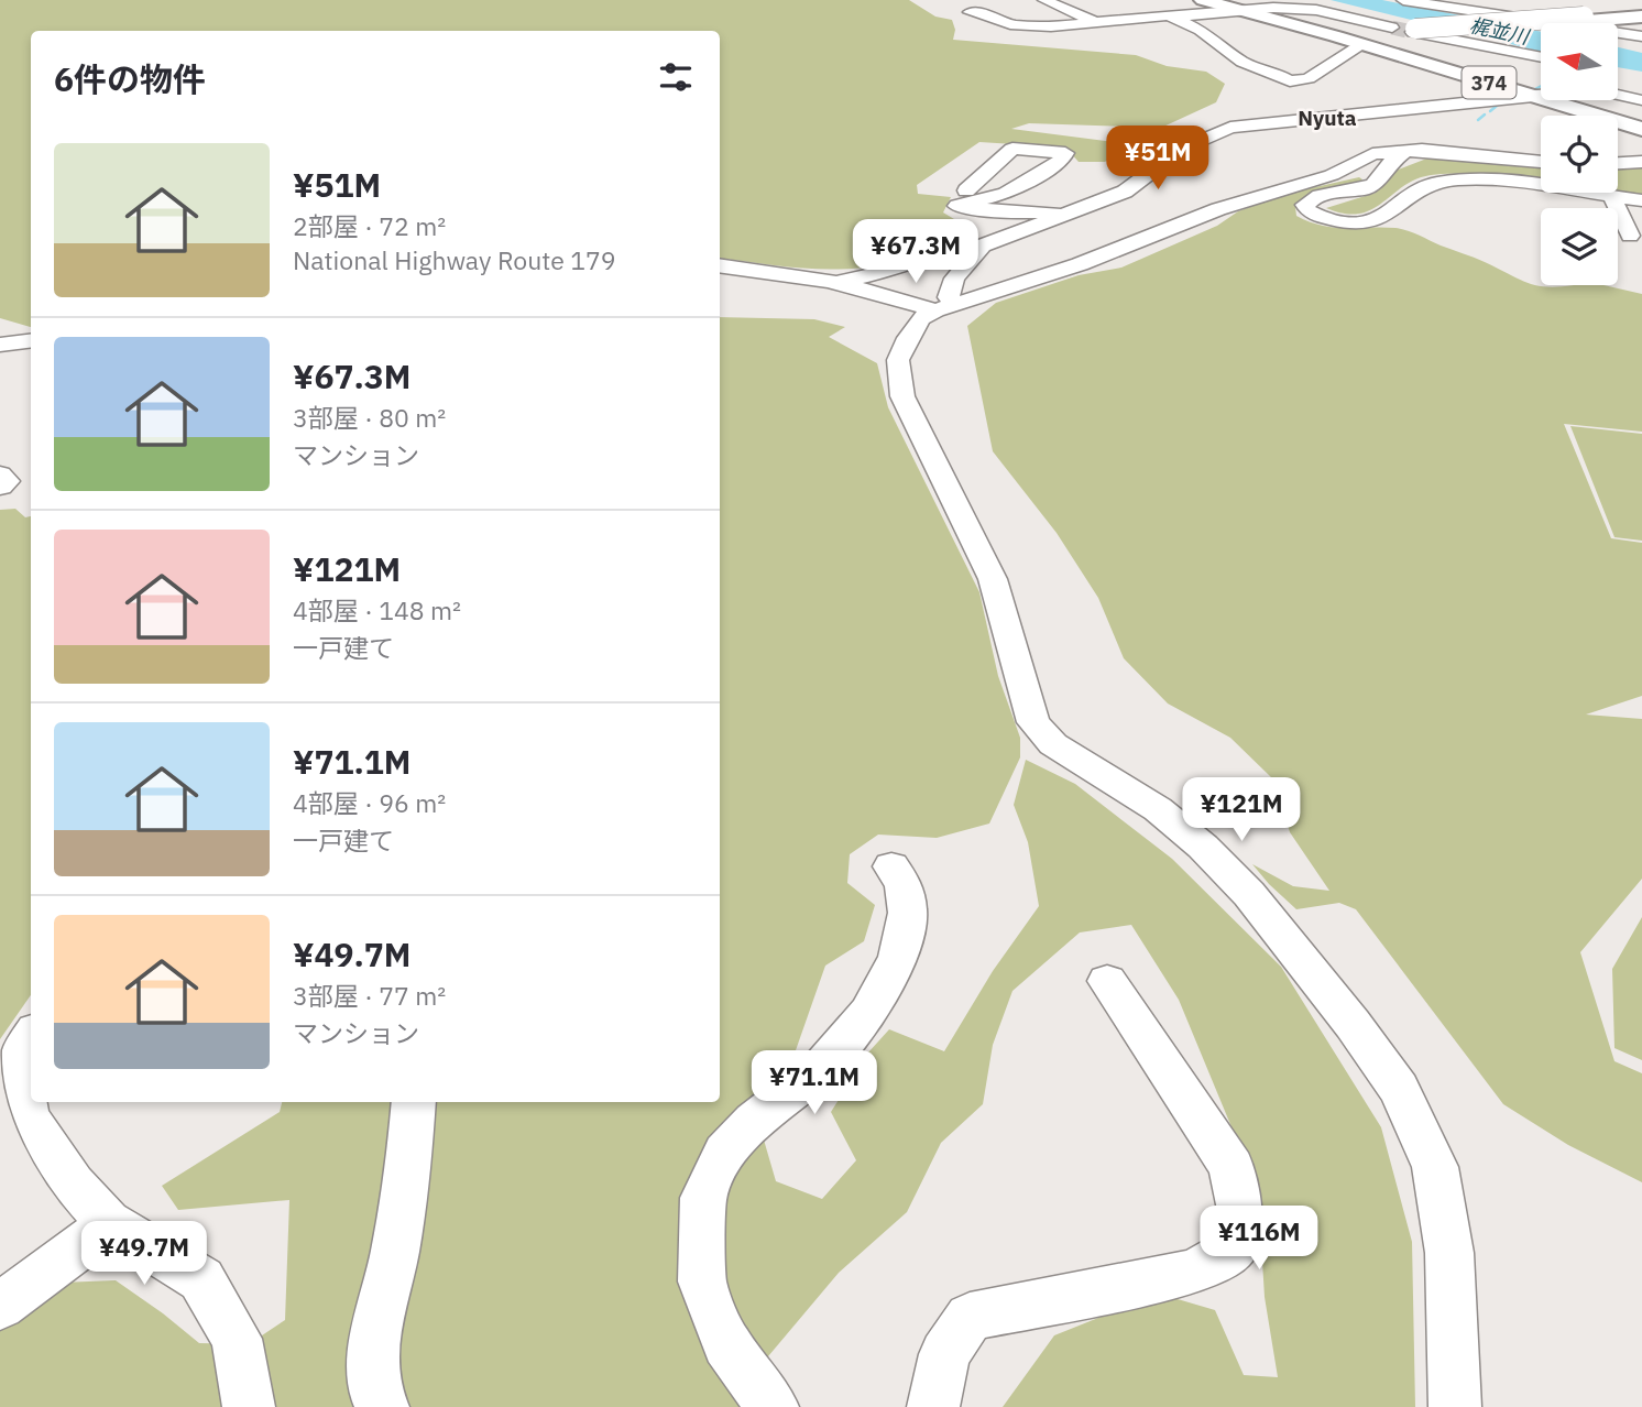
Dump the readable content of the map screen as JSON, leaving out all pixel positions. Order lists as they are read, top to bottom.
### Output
{
  "streets": {
    "highway": ["374"]
  },
  "districts": ["Nyuta"],
  "water": ["梶並川"],
  "north": "left",
  "page": {
    "heading": "6件の物件",
    "list": [
      {
        "name": "¥51M",
        "note": "2部屋 · 72 m² · National Highway Route 179"
      },
      {
        "name": "¥67.3M",
        "note": "3部屋 · 80 m² · マンション"
      },
      {
        "name": "¥121M",
        "note": "4部屋 · 148 m² · 一戸建て"
      },
      {
        "name": "¥71.1M",
        "note": "4部屋 · 96 m² · 一戸建て"
      },
      {
        "name": "¥49.7M",
        "note": "3部屋 · 77 m² · マンション"
      }
    ],
    "price": [
      "¥51M",
      "¥67.3M",
      "¥121M",
      "¥71.1M",
      "¥116M",
      "¥49.7M"
    ]
  }
}
